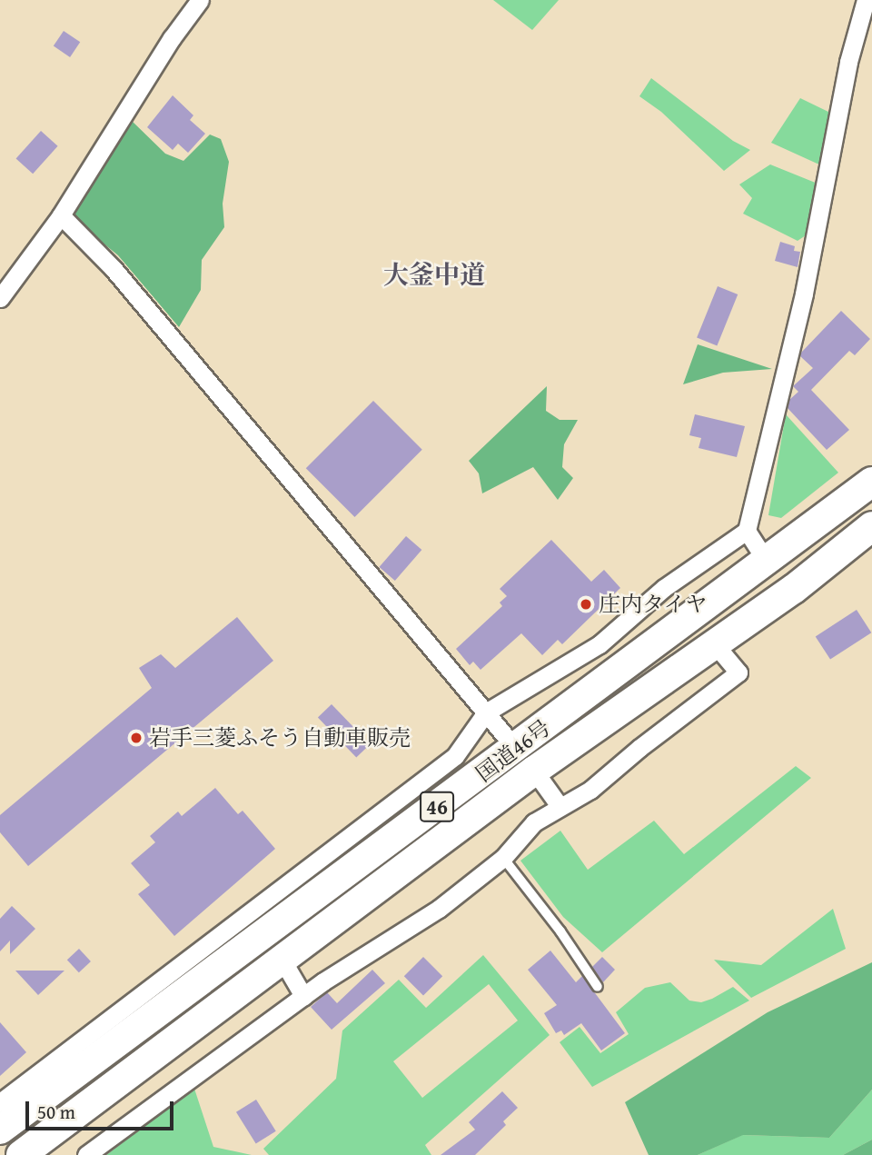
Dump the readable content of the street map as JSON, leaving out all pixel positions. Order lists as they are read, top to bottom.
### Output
{
  "streets": {
    "highway": ["国道46号", "46"]
  },
  "districts": ["大釜中道"],
  "places": ["庄内タイヤ", "岩手三菱ふそう自動車販売"],
  "scale_bar": "50 m"
}
